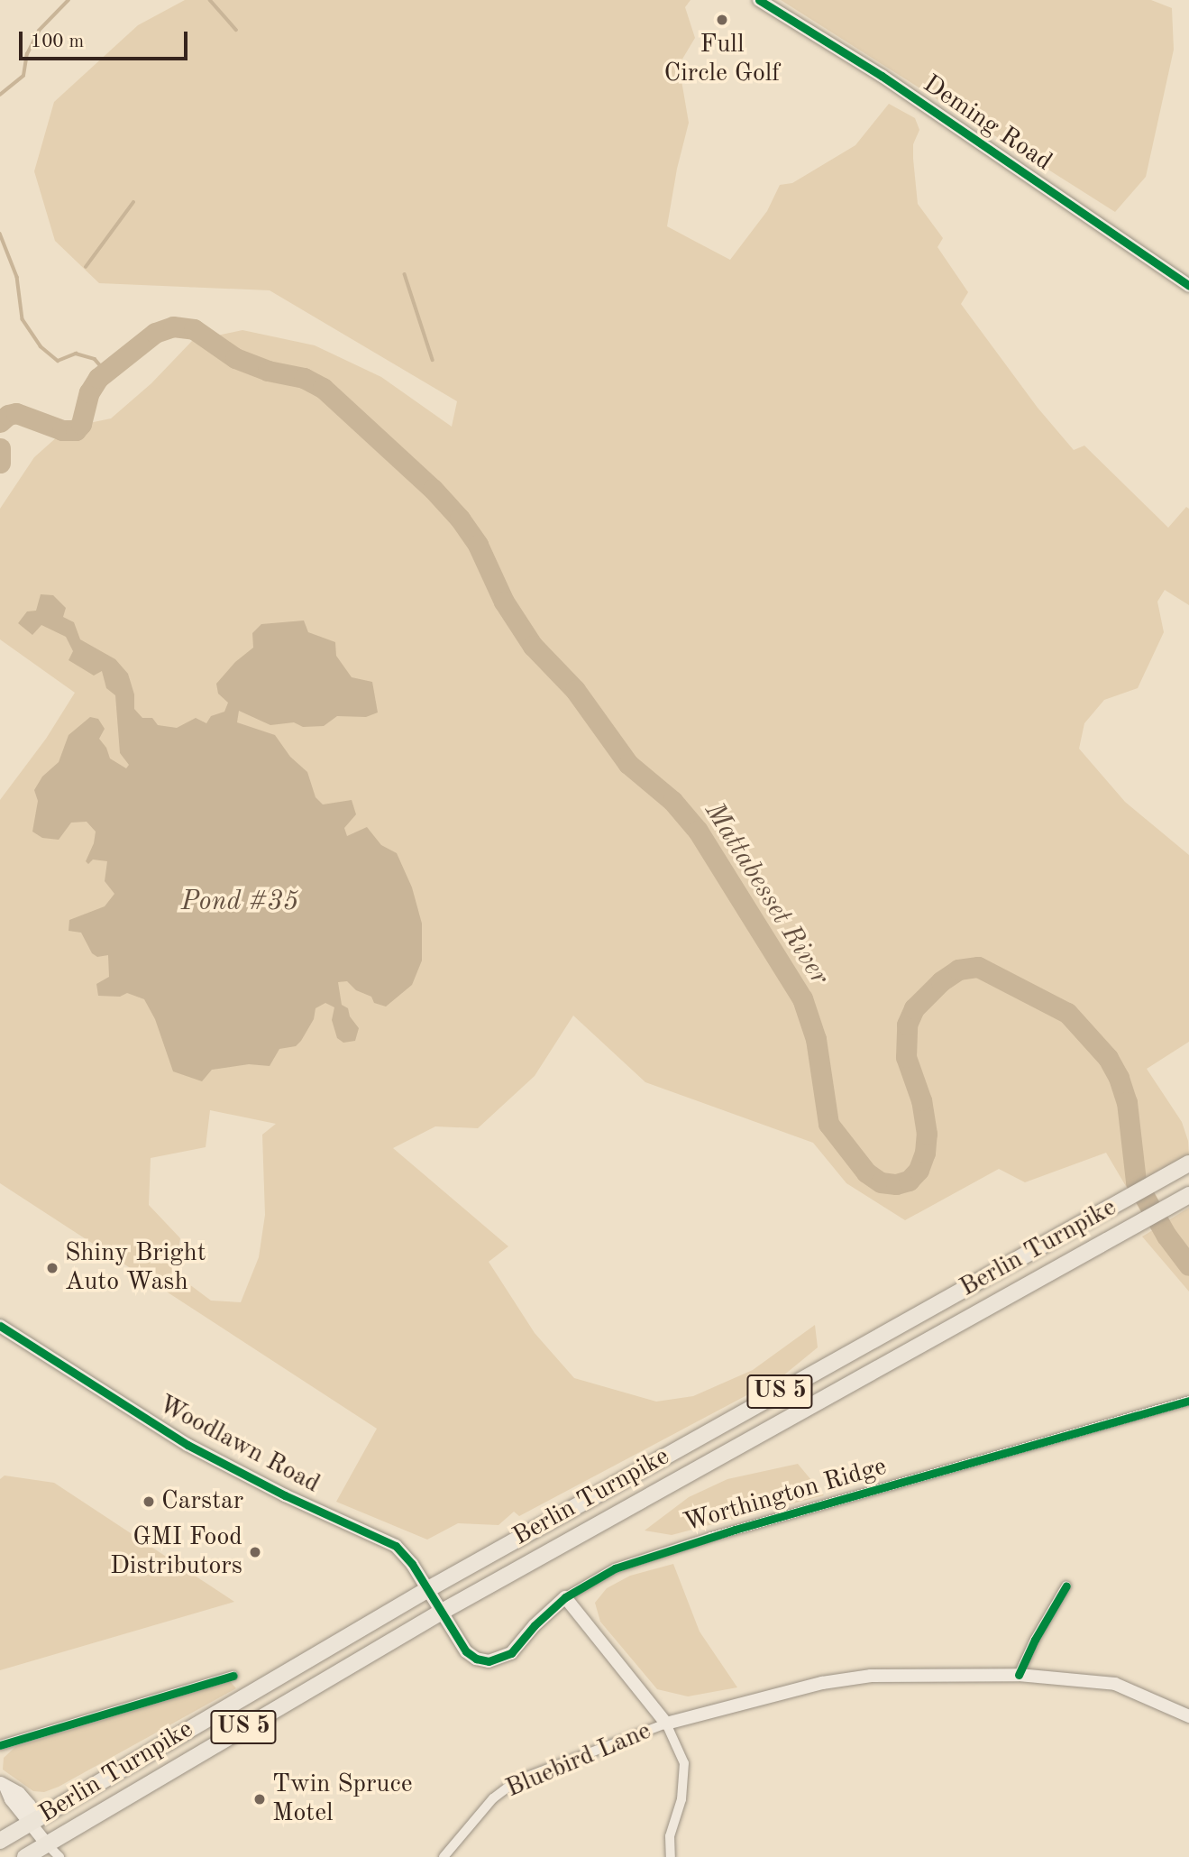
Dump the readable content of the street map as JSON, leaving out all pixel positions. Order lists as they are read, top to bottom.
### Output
{
  "streets": {
    "highway": ["Berlin Turnpike", "US 5"],
    "street": [
      "Deming Road",
      "Woodlawn Road",
      "Worthington Ridge",
      "Bluebird Lane"
    ]
  },
  "crossings": [
    ["Berlin Turnpike", "Woodlawn Road"],
    ["Berlin Turnpike", "Worthington Ridge"],
    ["Woodlawn Road", "Worthington Ridge"]
  ],
  "water": ["Mattabesset River", "Pond #35"],
  "places": [
    "Full Circle Golf",
    "Shiny Bright Auto Wash",
    "Carstar",
    "GMI Food Distributors",
    "Twin Spruce Motel"
  ],
  "scale_bar": "100 m"
}
